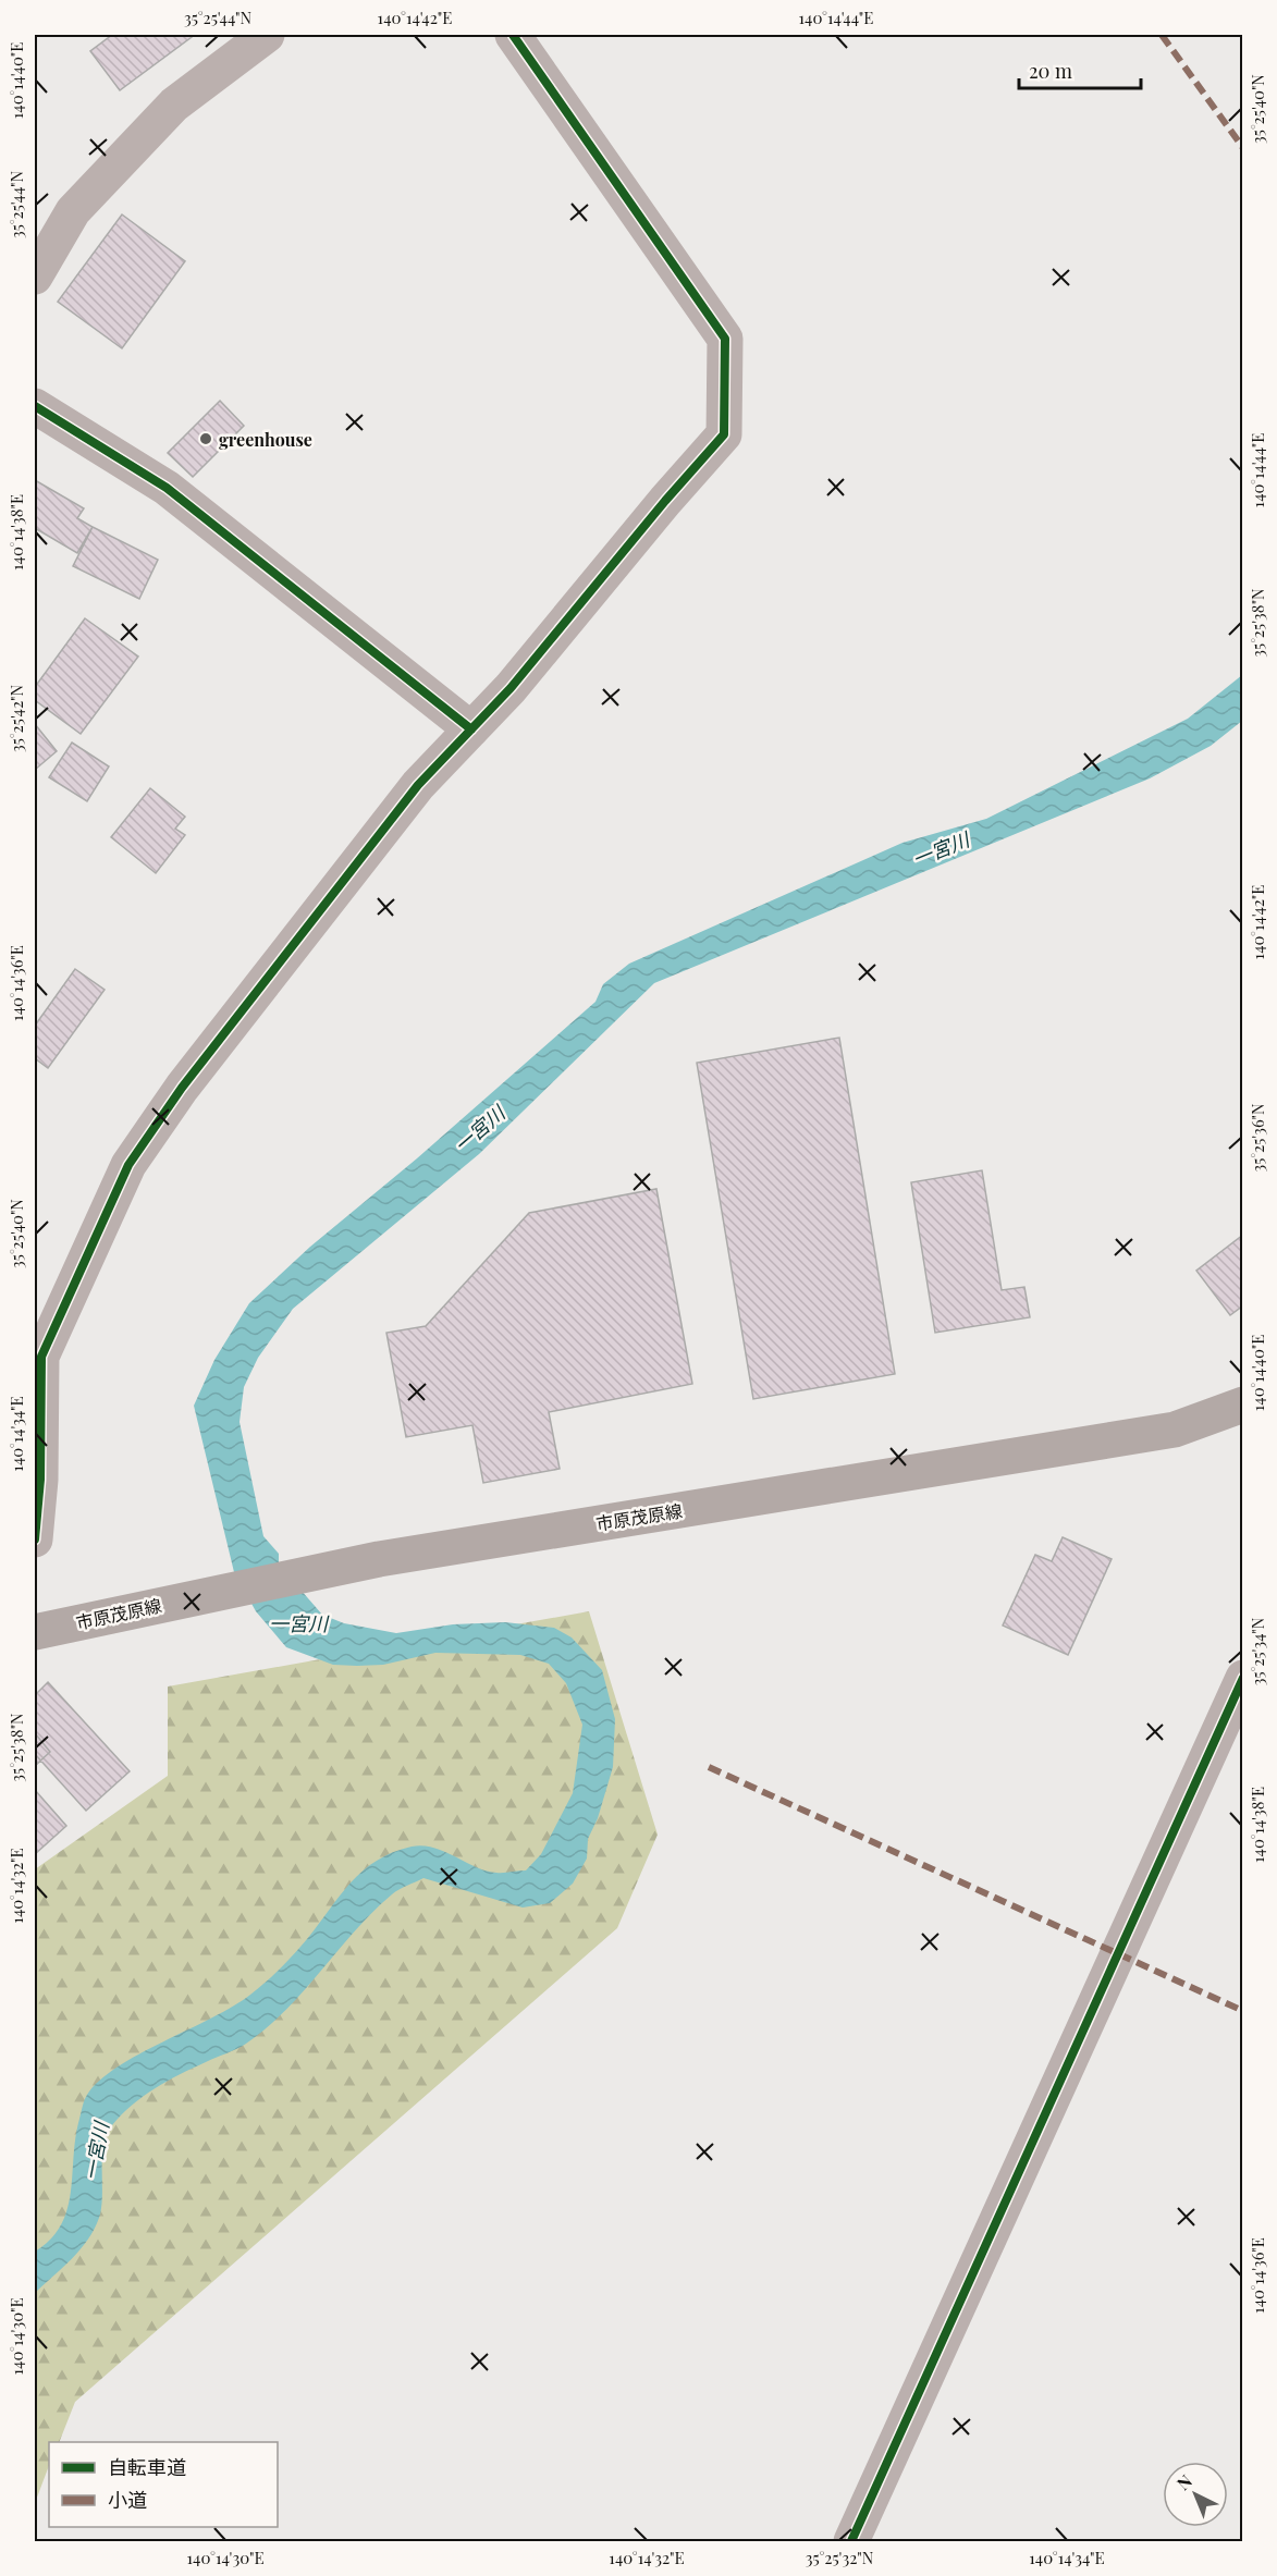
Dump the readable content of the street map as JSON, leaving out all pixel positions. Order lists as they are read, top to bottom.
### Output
{
  "streets": {
    "main road": ["市原茂原線"]
  },
  "water": ["一宮川"],
  "places": ["greenhouse"],
  "legend": ["自転車道", "小道"],
  "scale_bar": "20 m",
  "north": "top left",
  "coordinates": [
    "35°25'44\"N",
    "140°14'42\"E",
    "140°14'44\"E",
    "140°14'40\"E",
    "35°25'40\"N",
    "140°14'38\"E",
    "35°25'38\"N",
    "35°25'42\"N",
    "140°14'36\"E",
    "35°25'36\"N",
    "140°14'34\"E",
    "35°25'34\"N",
    "140°14'32\"E",
    "140°14'30\"E",
    "35°25'32\"N"
  ]
}
